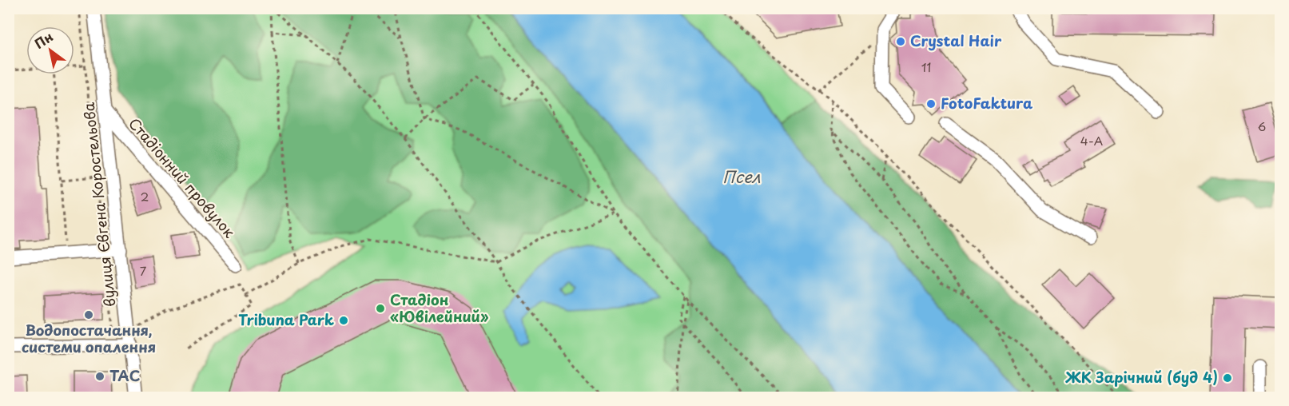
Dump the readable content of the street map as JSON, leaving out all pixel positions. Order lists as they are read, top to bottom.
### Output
{
  "streets": {
    "street": ["Стадіонний провулок", "вулиця Євгена Коростельова"]
  },
  "crossings": [
    ["Стадіонний провулок", "вулиця Євгена Коростельова"]
  ],
  "water": ["Псел"],
  "places": [
    "Crystal Hair",
    "FotoFaktura",
    "Стадіон «Ювілейний»",
    "Водопостачання, системи опалення",
    "Tribuna Park",
    "ТАС",
    "ЖК Зарічний (буд 4)"
  ],
  "house_numbers": [
    "11",
    "6",
    "4-А",
    "2",
    "7"
  ],
  "north": "top left"
}
